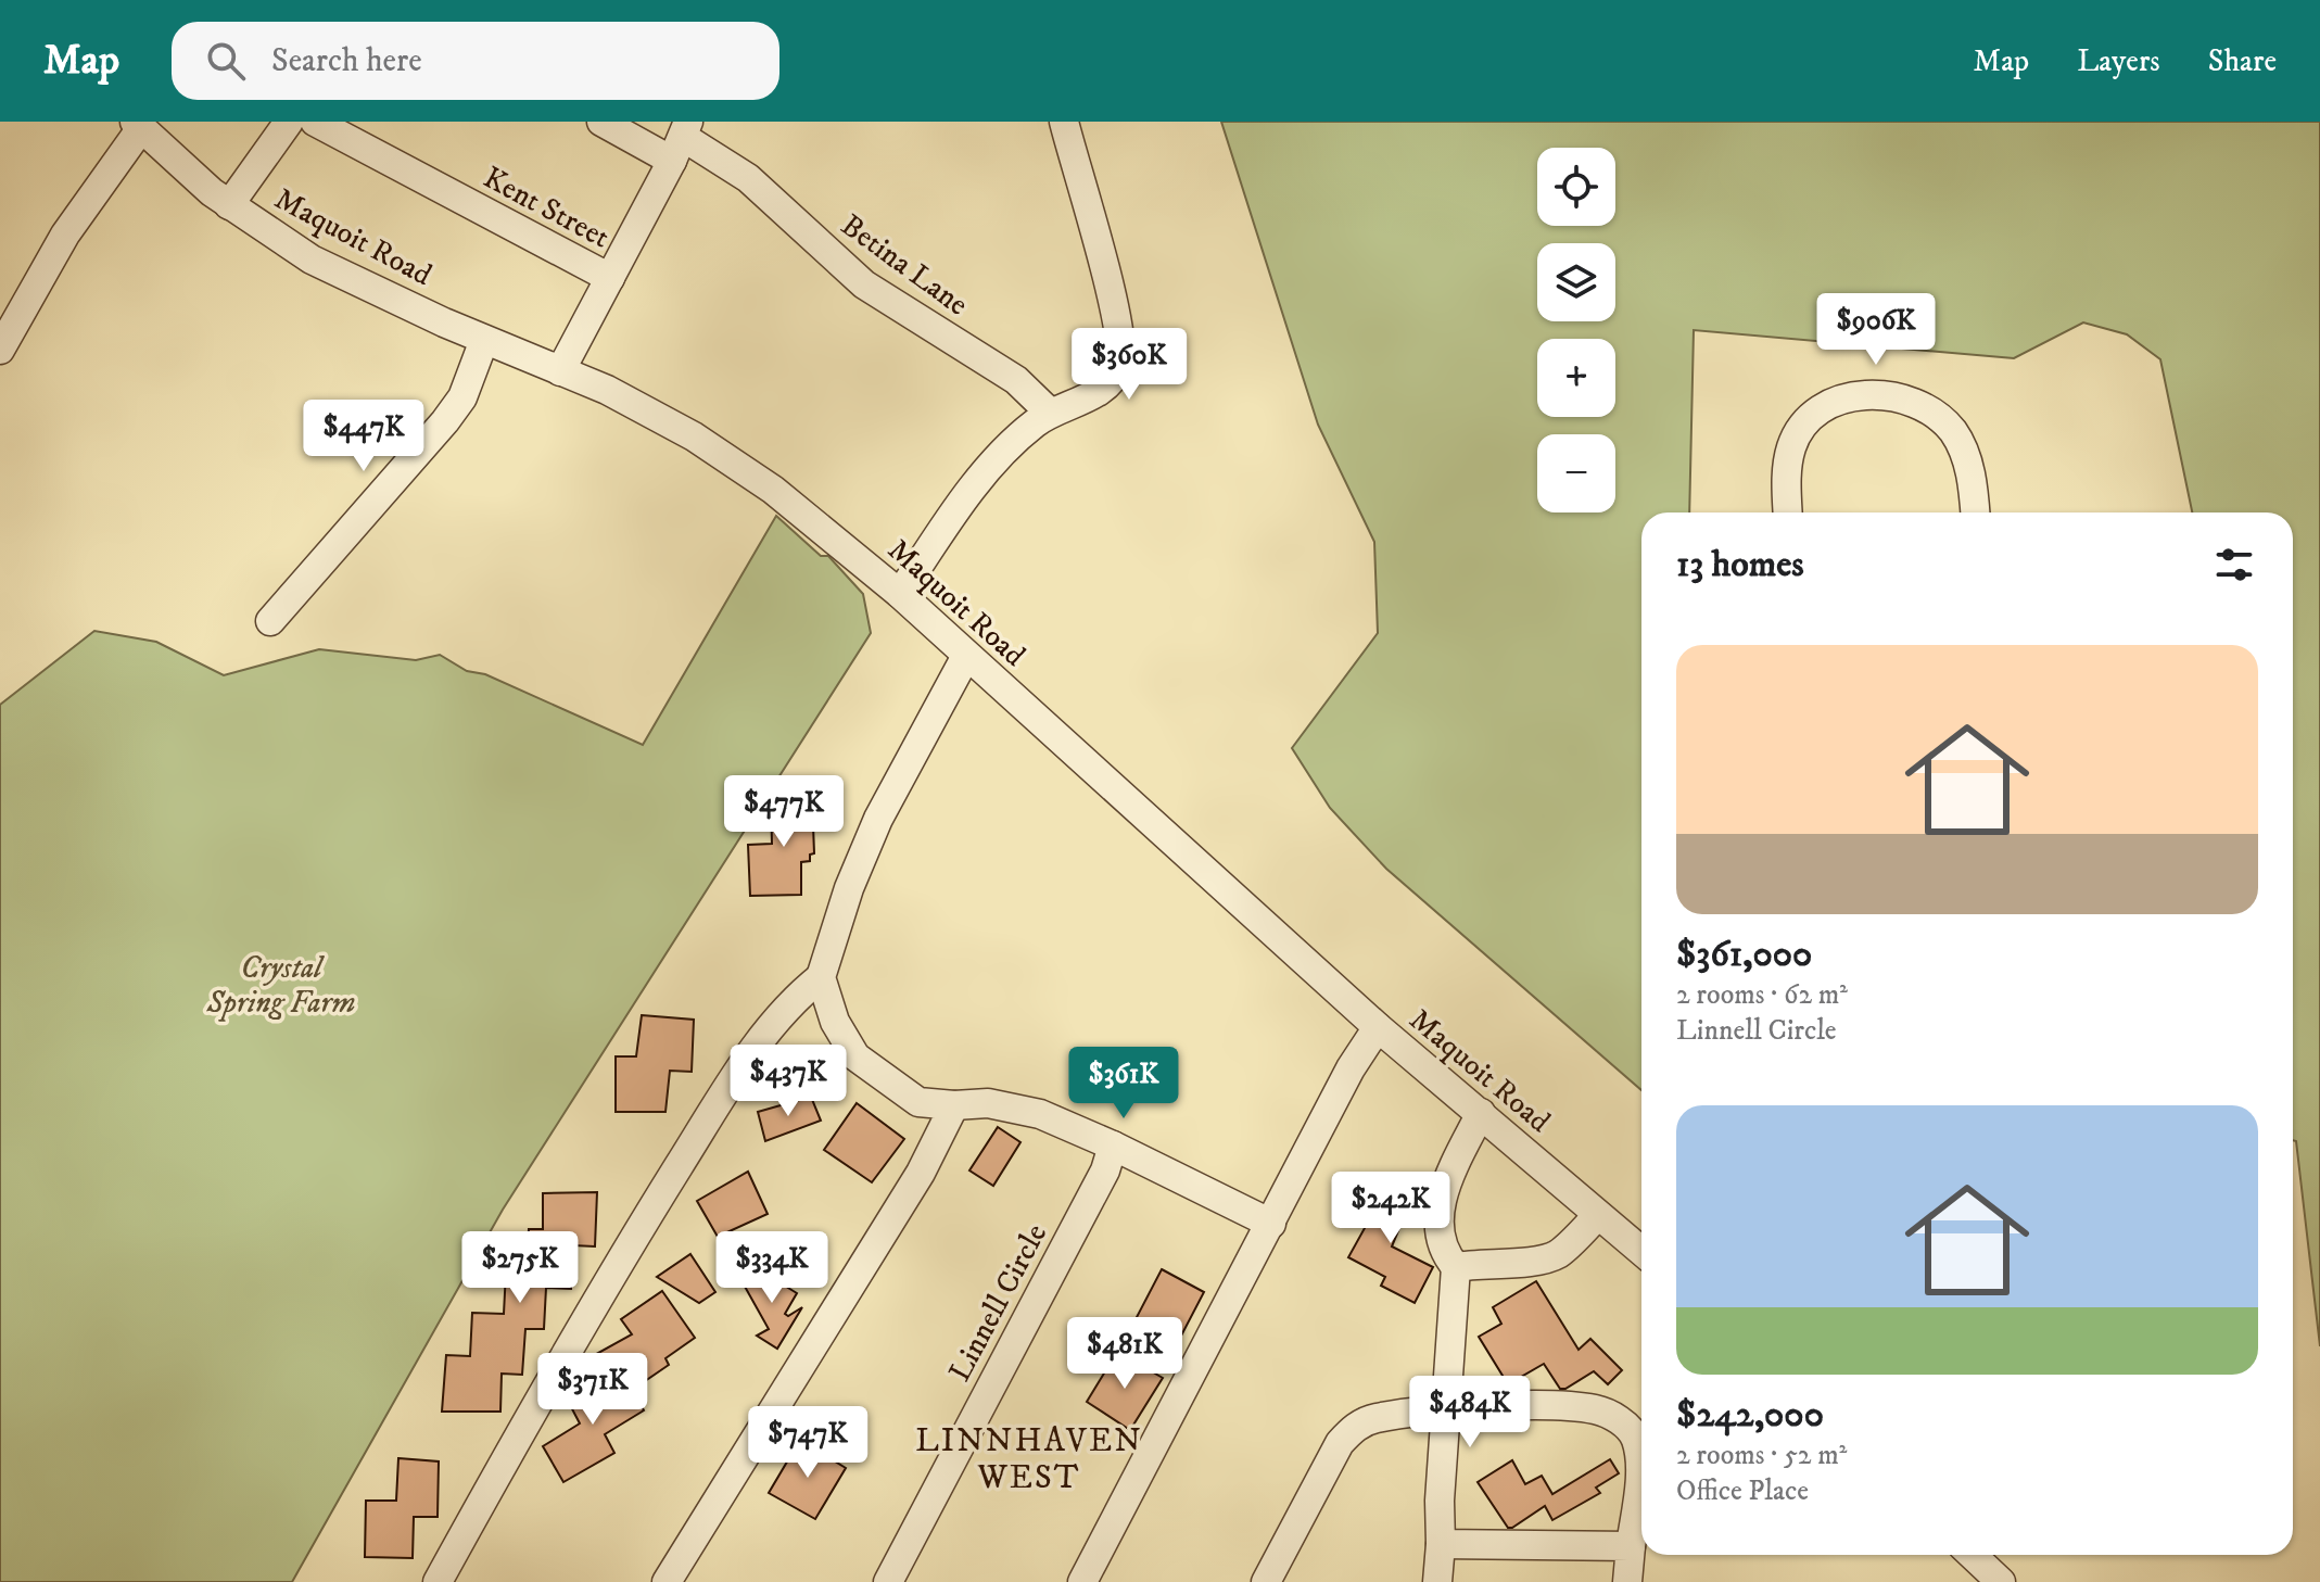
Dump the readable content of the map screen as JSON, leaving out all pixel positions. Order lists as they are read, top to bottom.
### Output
{
  "streets": {
    "street": [
      "Kent Street",
      "Maquoit Road",
      "Betina Lane",
      "Linnell Circle"
    ]
  },
  "districts": ["LINNHAVEN WEST"],
  "parks": ["Crystal Spring Farm"],
  "page": {
    "header": "Map",
    "search": "Search here",
    "nav": ["Map", "Layers", "Share"],
    "map_buttons": ["+", "−"],
    "price": [
      "$906K",
      "$360K",
      "$447K",
      "$477K",
      "$437K",
      "$361K",
      "$242K",
      "$275K",
      "$334K",
      "$481K",
      "$371K",
      "$484K",
      "$747K"
    ],
    "heading": "13 homes",
    "list": [
      {
        "name": "$361,000",
        "note": "2 rooms · 62 m² · Linnell Circle"
      },
      {
        "name": "$242,000",
        "note": "2 rooms · 52 m² · Office Place"
      }
    ]
  }
}
